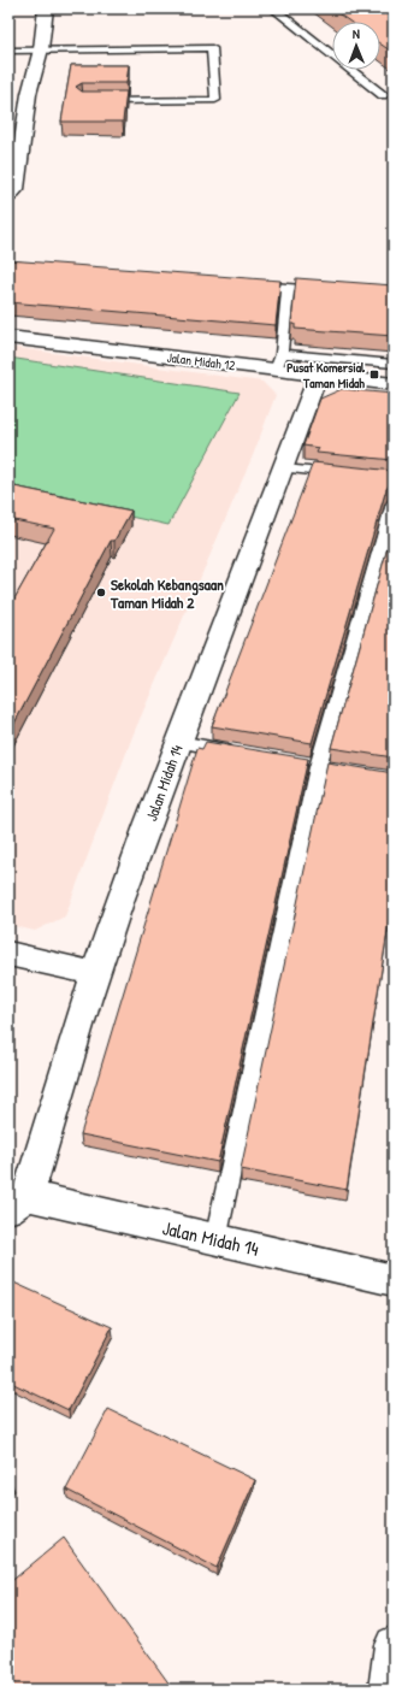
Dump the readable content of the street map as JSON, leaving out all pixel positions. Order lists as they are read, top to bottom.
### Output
{
  "streets": {
    "street": ["Jalan Midah 12", "Jalan Midah 14"]
  },
  "crossings": [
    ["Jalan Midah 12", "Jalan Midah 14"]
  ],
  "places": {
    "transit": ["Pusat Komersial Taman Midah"],
    "other": ["Sekolah Kebangsaan Taman Midah 2"]
  },
  "north": "top"
}
